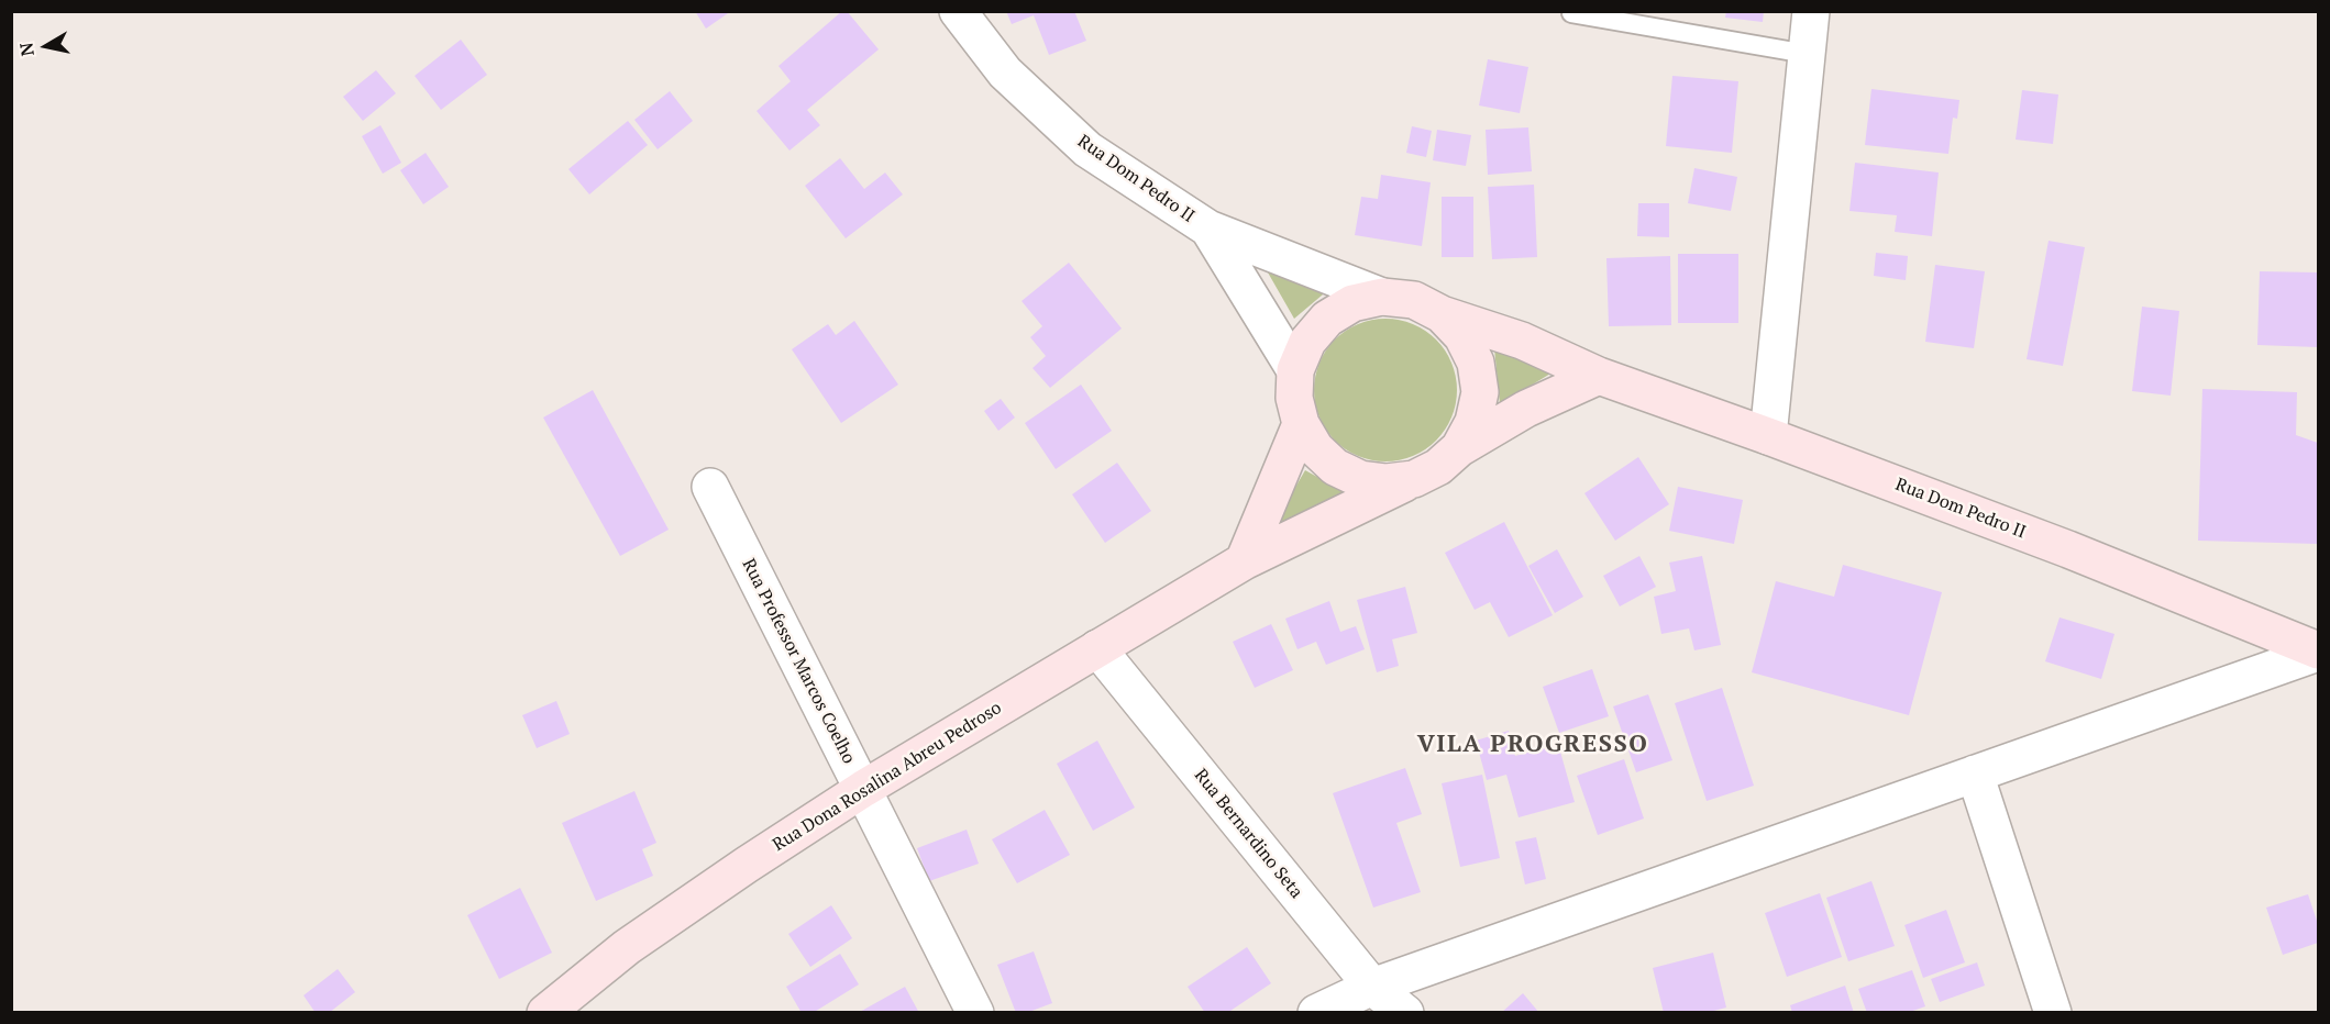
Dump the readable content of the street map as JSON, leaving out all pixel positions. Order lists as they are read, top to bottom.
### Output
{
  "streets": {
    "main road": ["Rua Dom Pedro II", "Rua Dona Rosalina Abreu Pedroso"],
    "street": ["Rua Professor Marcos Coelho", "Rua Bernardino Seta"]
  },
  "crossings": [
    ["Rua Dom Pedro II", "Rua Dona Rosalina Abreu Pedroso"],
    ["Rua Professor Marcos Coelho", "Rua Dona Rosalina Abreu Pedroso"],
    ["Rua Dona Rosalina Abreu Pedroso", "Rua Bernardino Seta"]
  ],
  "districts": ["VILA PROGRESSO"],
  "north": "left"
}
